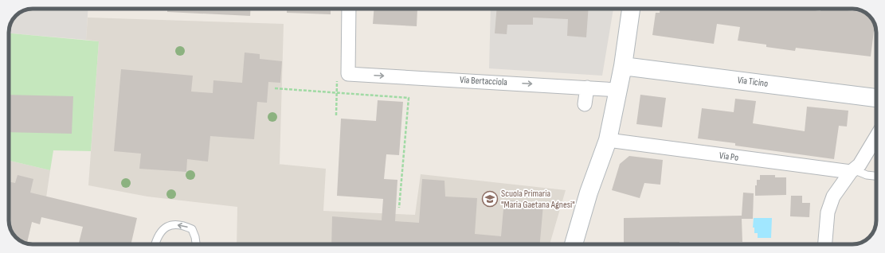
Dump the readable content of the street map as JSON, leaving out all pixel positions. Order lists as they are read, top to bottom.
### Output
{
  "streets": {
    "street": ["Via Bertacciola", "Via Ticino", "Via Po"]
  },
  "one_way": ["Via Bertacciola"],
  "places": {
    "school or university": ["Scuola Primaria \"Maria Gaetana Agnesi\""]
  }
}
